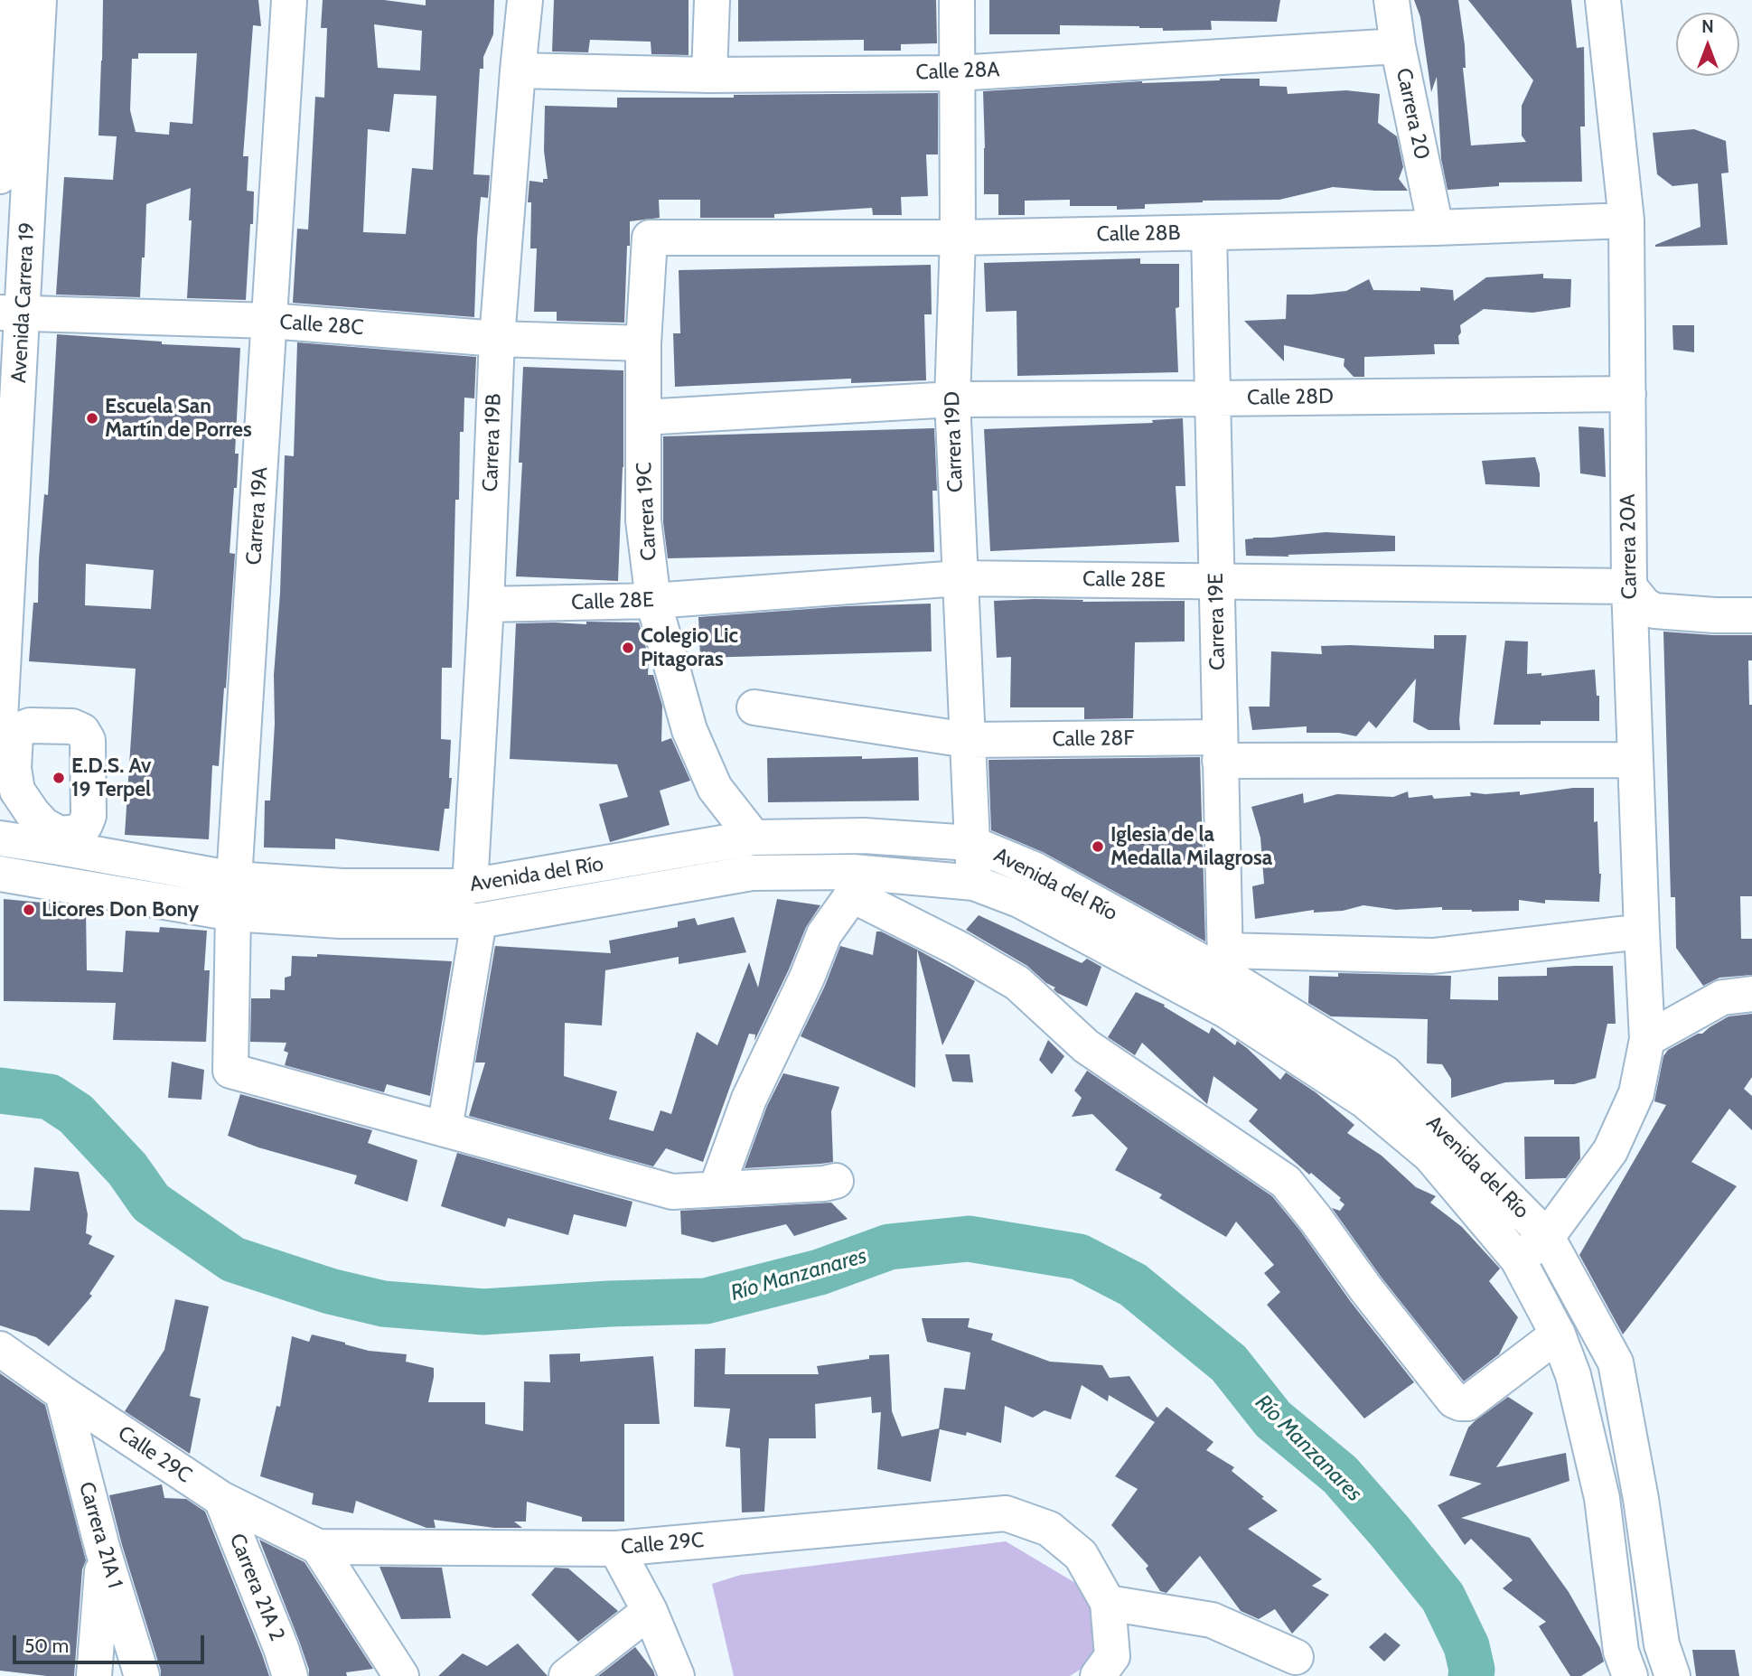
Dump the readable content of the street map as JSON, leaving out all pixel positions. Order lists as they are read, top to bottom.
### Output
{
  "streets": {
    "street": [
      "Calle 28A",
      "Carrera 20",
      "Calle 28B",
      "Avenida Carrera 19",
      "Calle 28C",
      "Calle 28D",
      "Carrera 19D",
      "Carrera 19B",
      "Carrera 19C",
      "Carrera 19A",
      "Carrera 20A",
      "Calle 28E",
      "Carrera 19E",
      "Calle 28F",
      "Avenida del Río",
      "Calle 29C",
      "Carrera 21A 1",
      "Carrera 21A 2"
    ]
  },
  "crossings": [
    ["Calle 28A", "Carrera 20"],
    ["Calle 28A", "Carrera 19D"],
    ["Calle 28A", "Carrera 19B"],
    ["Carrera 20", "Calle 28B"],
    ["Calle 28B", "Carrera 19D"],
    ["Calle 28B", "Carrera 19C"],
    ["Calle 28B", "Carrera 20A"],
    ["Calle 28B", "Carrera 19E"],
    ["Avenida Carrera 19", "Calle 28C"],
    ["Calle 28C", "Carrera 19B"],
    ["Calle 28C", "Carrera 19C"],
    ["Calle 28C", "Carrera 19A"],
    ["Calle 28D", "Carrera 19D"],
    ["Calle 28D", "Carrera 19C"],
    ["Calle 28D", "Carrera 20A"],
    ["Calle 28D", "Carrera 19E"],
    ["Carrera 19D", "Calle 28E"],
    ["Carrera 19D", "Calle 28F"],
    ["Carrera 19D", "Avenida del Río"],
    ["Carrera 19B", "Calle 28E"],
    ["Carrera 19B", "Avenida del Río"],
    ["Carrera 19C", "Calle 28E"],
    ["Carrera 19C", "Avenida del Río"],
    ["Carrera 19A", "Avenida del Río"],
    ["Carrera 20A", "Calle 28E"],
    ["Carrera 20A", "Calle 28F"],
    ["Carrera 20A", "Avenida del Río"],
    ["Calle 28E", "Carrera 19E"],
    ["Carrera 19E", "Calle 28F"],
    ["Carrera 19E", "Avenida del Río"],
    ["Calle 29C", "Carrera 21A 1"],
    ["Calle 29C", "Carrera 21A 2"]
  ],
  "water": ["Río Manzanares"],
  "places": [
    "Escuela San Martín de Porres",
    "Colegio Lic Pitagoras",
    "E.D.S. Av 19 Terpel",
    "Iglesia de la Medalla Milagrosa",
    "Licores Don Bony"
  ],
  "scale_bar": "50 m",
  "north": "top"
}
